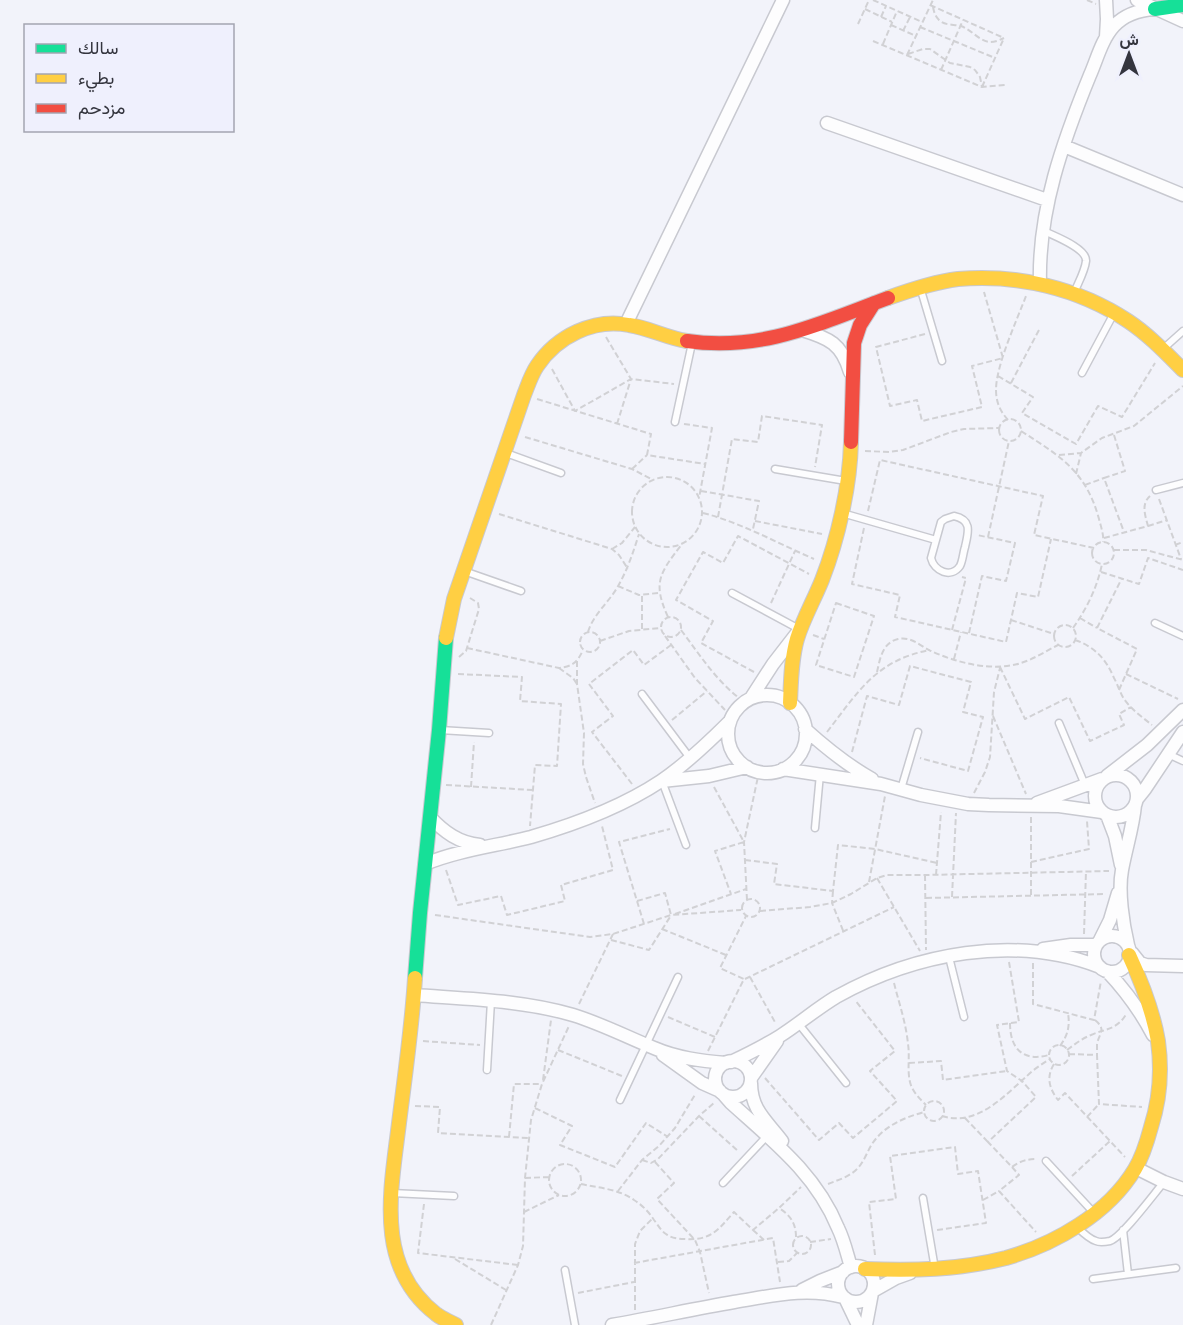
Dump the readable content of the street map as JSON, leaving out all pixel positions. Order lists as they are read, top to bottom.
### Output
{
  "legend": ["سالك", "بطيء", "مزدحم"],
  "north": "top"
}
